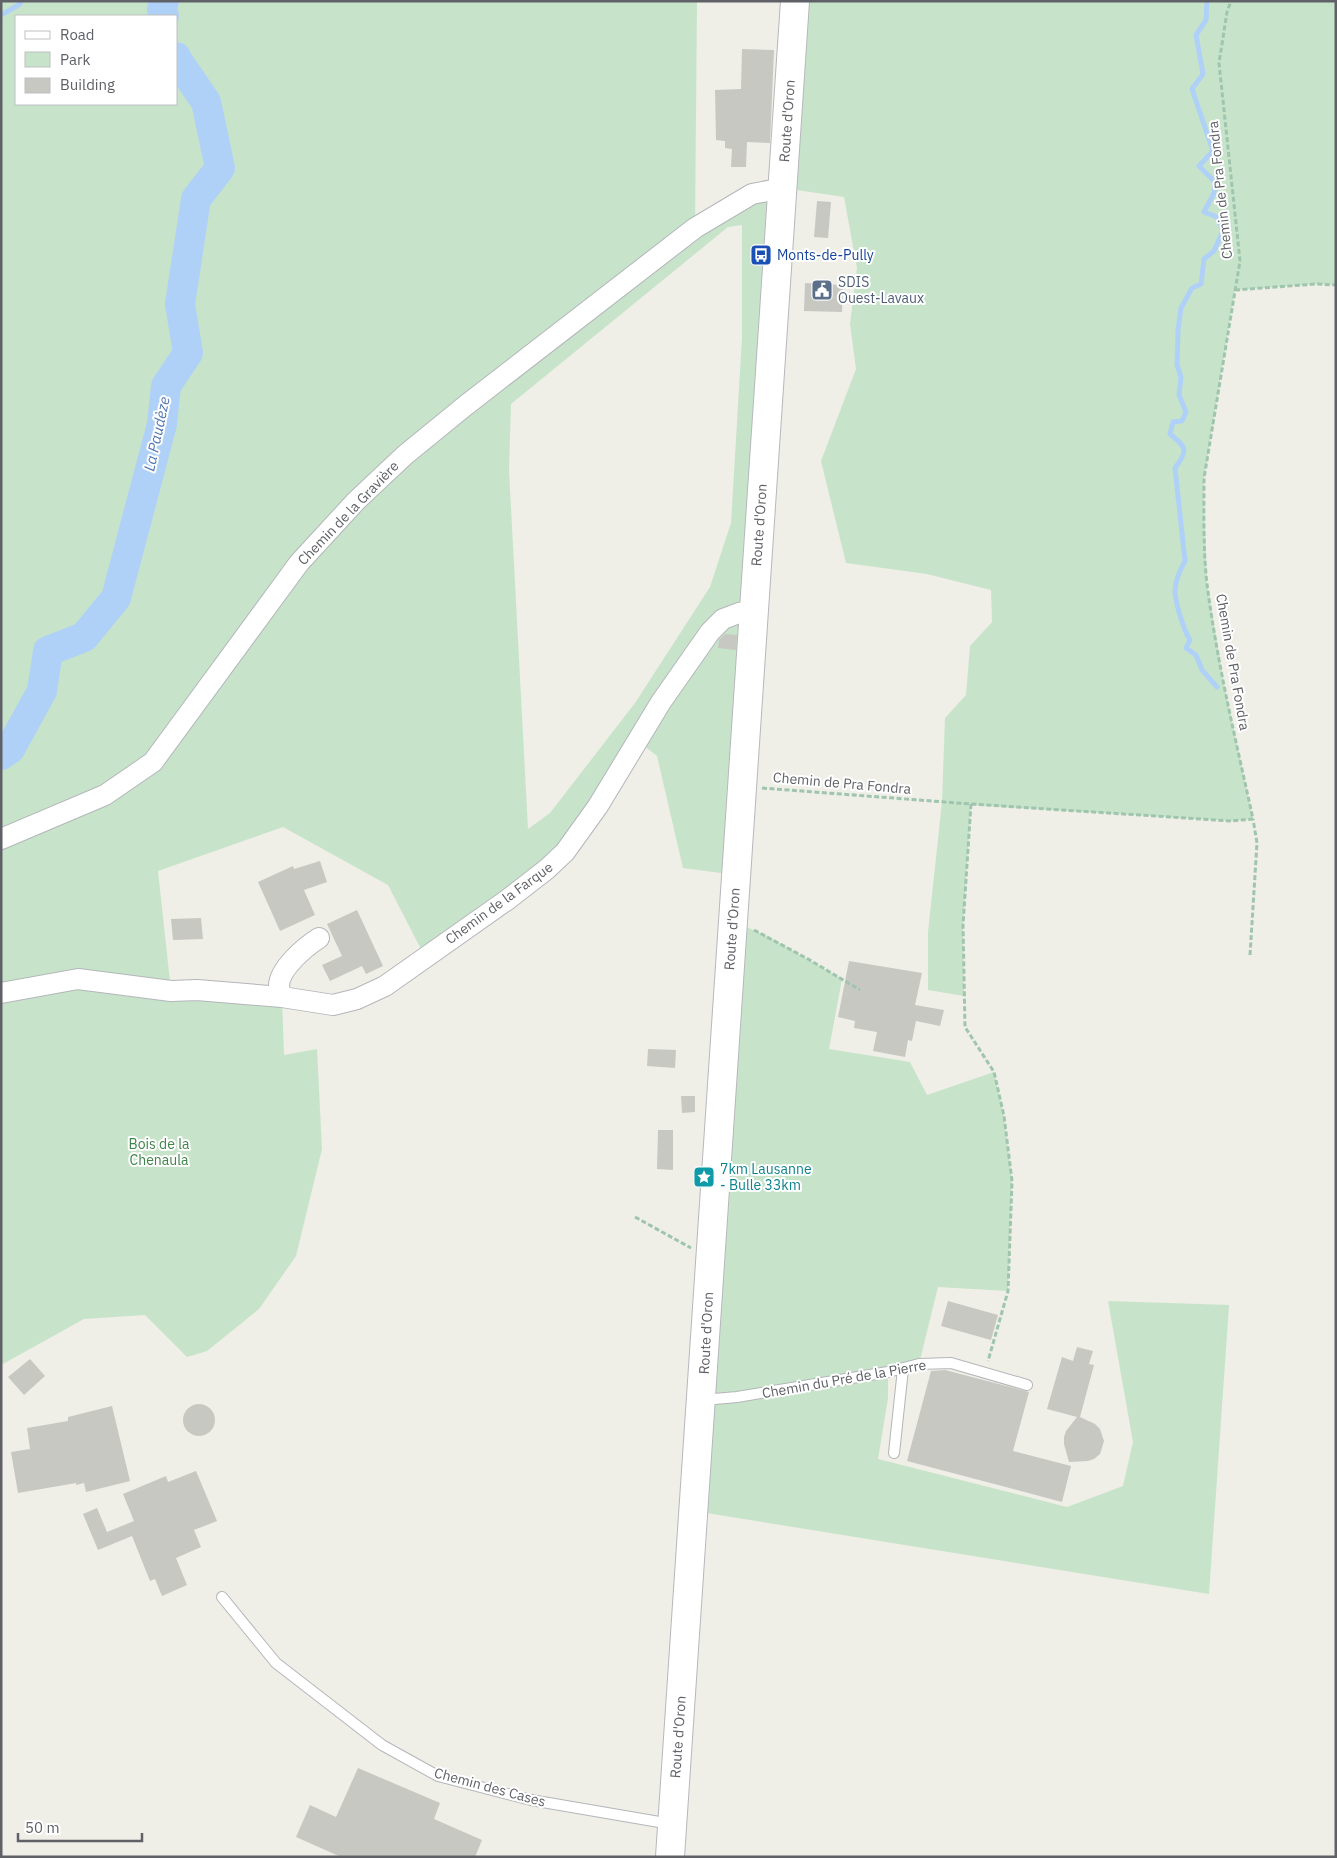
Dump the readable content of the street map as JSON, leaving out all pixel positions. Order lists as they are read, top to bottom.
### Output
{
  "streets": {
    "main road": ["Route d'Oron"],
    "street": ["Chemin de la Gravière", "Chemin de la Farque"],
    "lane": ["Chemin du Pré de la Pierre", "Chemin des Cases"],
    "path": ["Chemin de Pra Fondra"]
  },
  "crossings": [
    ["Route d'Oron", "Chemin de Pra Fondra"],
    ["Route d'Oron", "Chemin de la Gravière"],
    ["Route d'Oron", "Chemin de la Farque"],
    ["Route d'Oron", "Chemin du Pré de la Pierre"],
    ["Route d'Oron", "Chemin des Cases"]
  ],
  "water": ["La Paudèze"],
  "parks": ["Bois de la Chenaula"],
  "places": {
    "bus stop": ["Monts-de-Pully"],
    "public building": ["SDIS Ouest-Lavaux"],
    "place": ["7km Lausanne - Bulle 33km"]
  },
  "legend": ["Road", "Park", "Building"],
  "scale_bar": "50 m"
}
